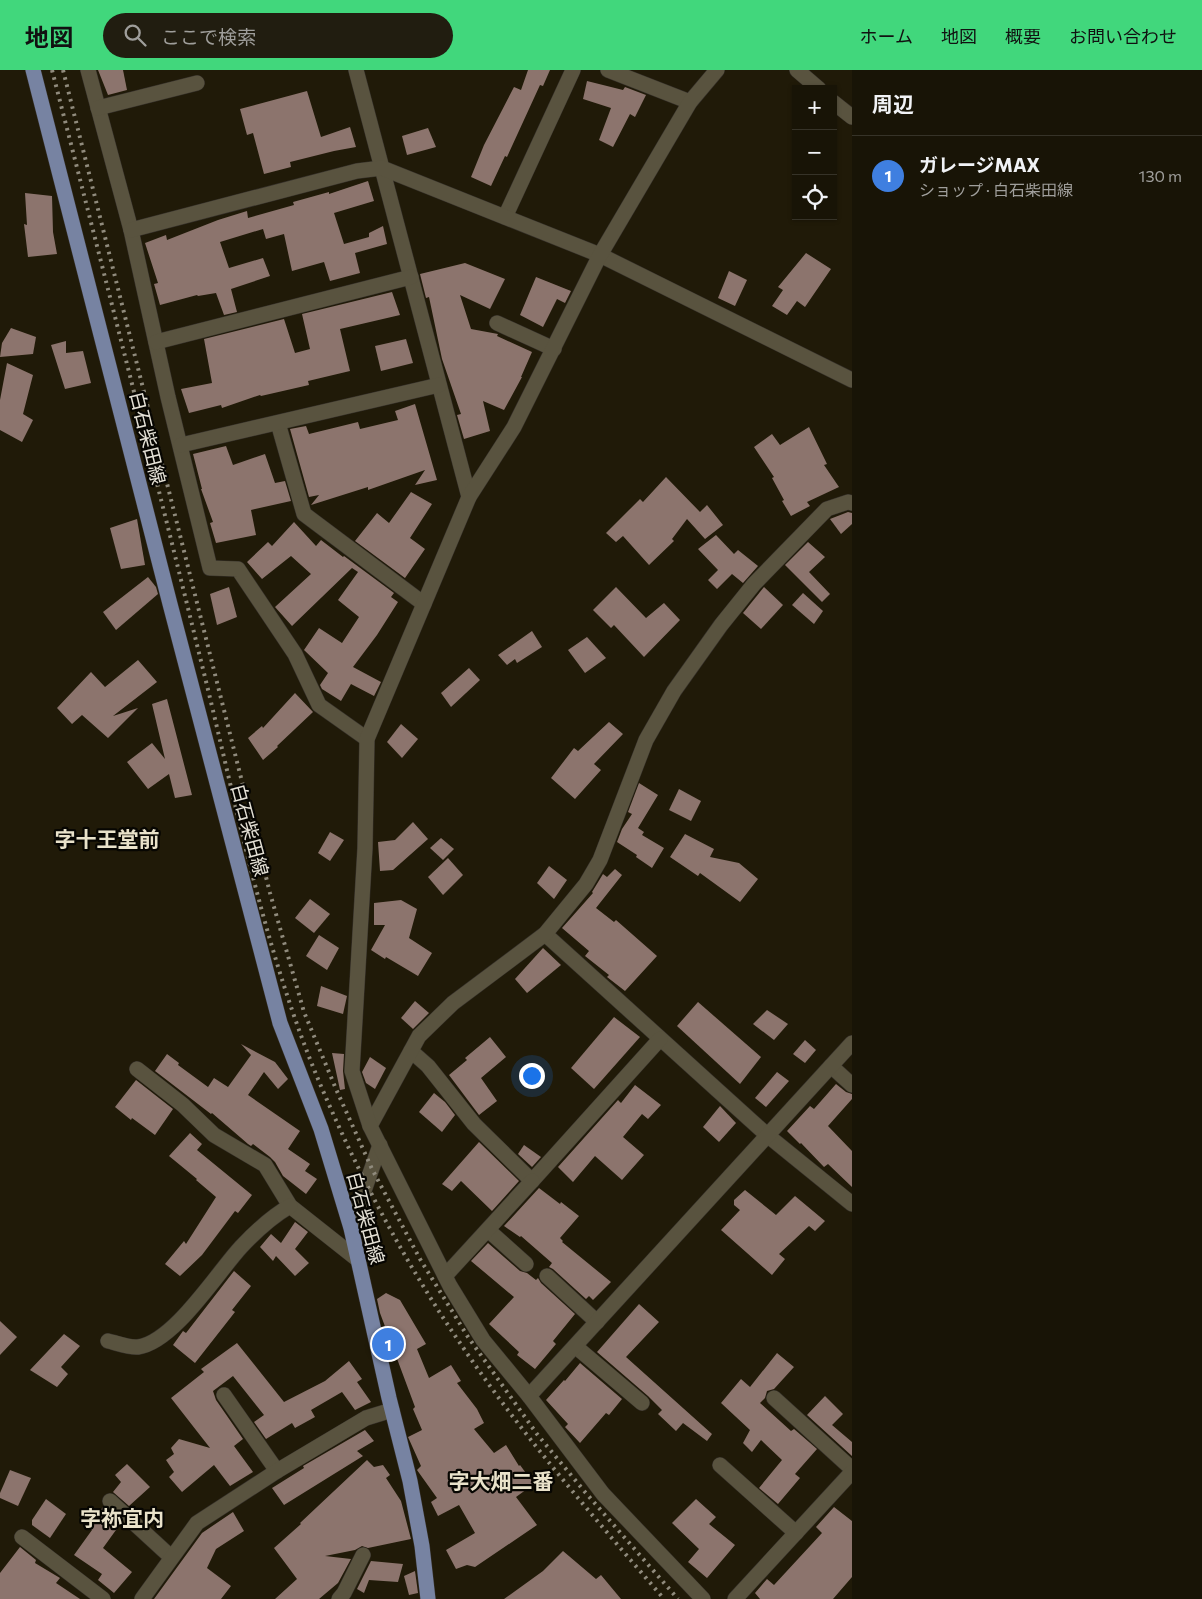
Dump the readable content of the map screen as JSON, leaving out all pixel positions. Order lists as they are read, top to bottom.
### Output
{
  "streets": {
    "main road": ["白石柴田線"]
  },
  "districts": ["字十王堂前", "字大畑二番", "字祢宜内"],
  "page": {
    "header": "地図",
    "search": "ここで検索",
    "nav": [
      "ホーム",
      "地図",
      "概要",
      "お問い合わせ"
    ],
    "heading": "周辺",
    "map_buttons": ["+", "−"],
    "list": [
      {
        "mark": "1",
        "name": "ガレージMAX",
        "note": "ショップ · 白石柴田線",
        "value": "130 m"
      }
    ],
    "pins": "1"
  }
}
